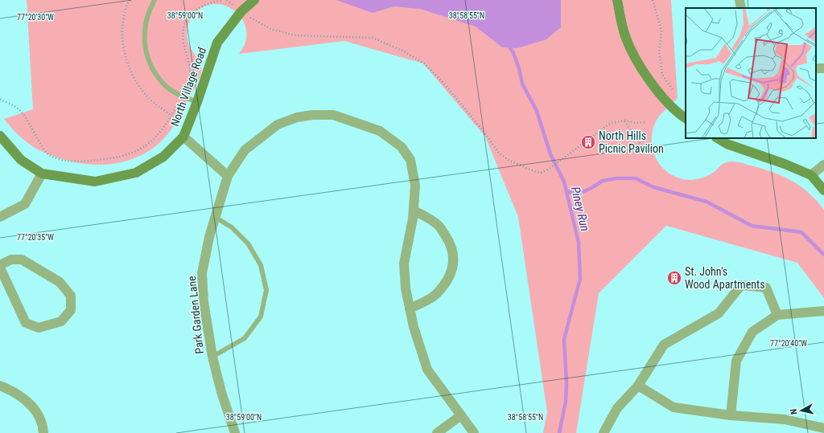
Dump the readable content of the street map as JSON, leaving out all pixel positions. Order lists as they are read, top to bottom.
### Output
{
  "streets": {
    "street": ["North Village Road", "Park Garden Lane"]
  },
  "water": ["Piney Run"],
  "places": {
    "building": ["North Hills Picnic Pavilion", "St. John's Wood Apartments"]
  },
  "north": "left",
  "coordinates": [
    "38°59'00\"N",
    "38°58'55\"N",
    "77°20'30\"W",
    "77°20'35\"W",
    "77°20'40\"W"
  ]
}
